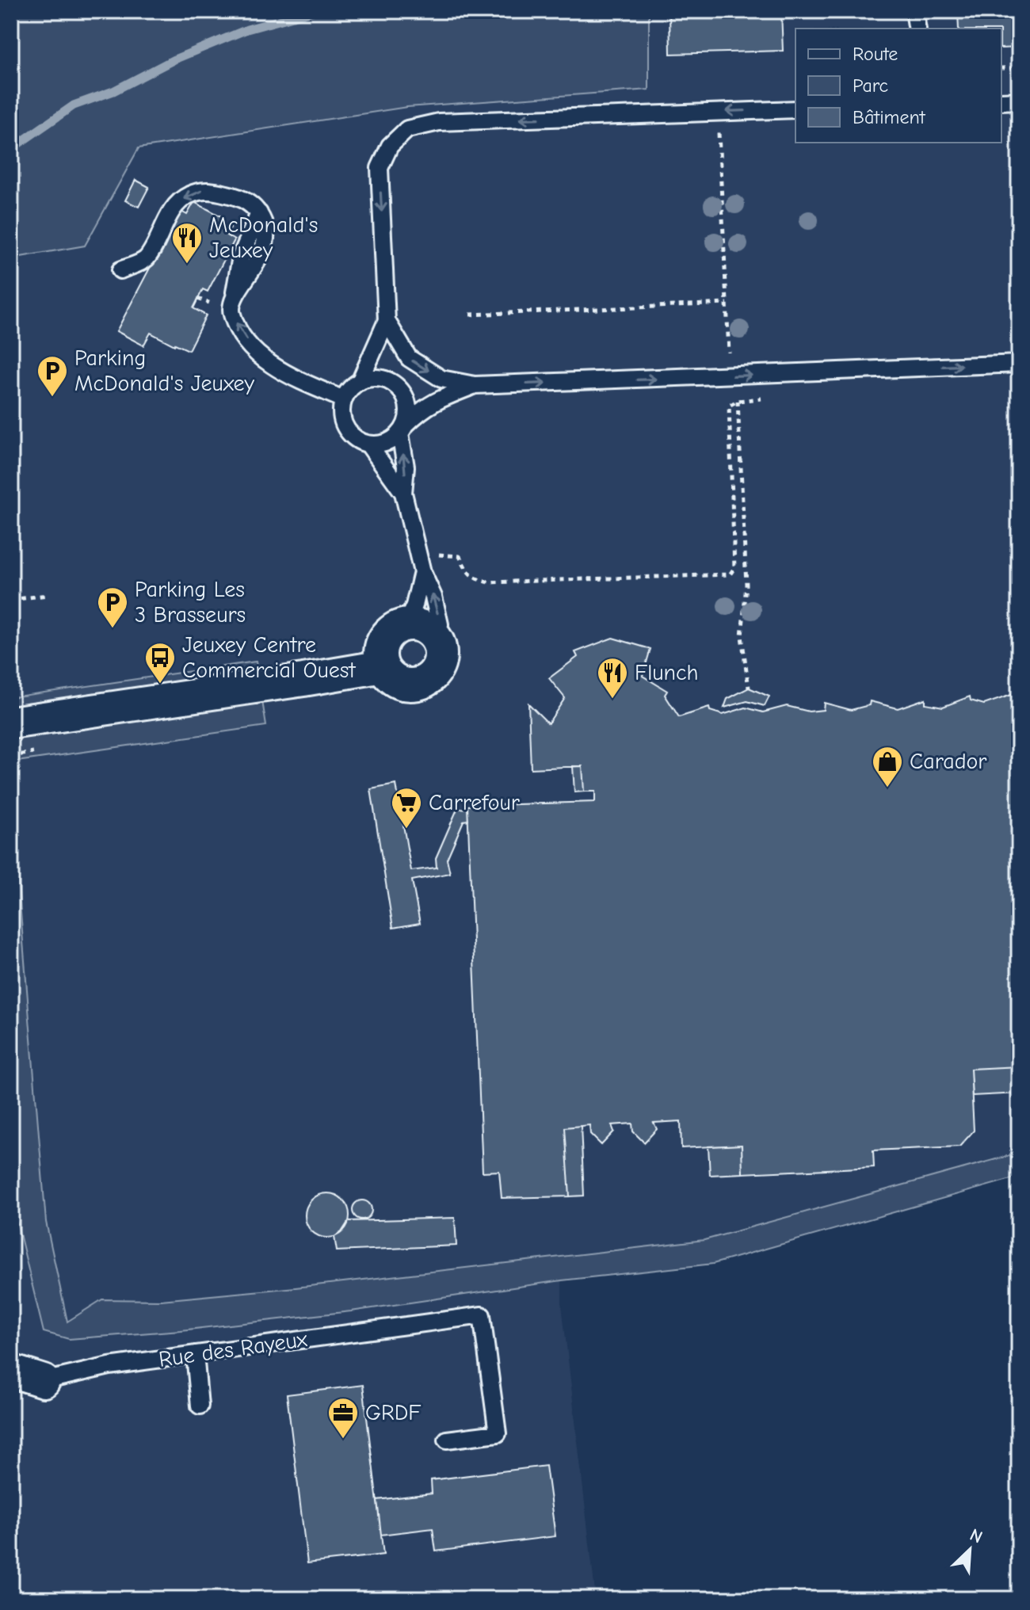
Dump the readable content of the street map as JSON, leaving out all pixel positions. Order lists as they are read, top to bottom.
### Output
{
  "streets": {
    "street": ["Rue des Rayeux"]
  },
  "places": {
    "restaurant": ["McDonald's Jeuxey", "Flunch"],
    "parking": ["Parking McDonald's Jeuxey", "Parking Les 3 Brasseurs"],
    "bus stop": ["Jeuxey Centre Commercial Ouest"],
    "shop": ["Carador"],
    "supermarket": ["Carrefour"],
    "office": ["GRDF"]
  },
  "legend": ["Route", "Parc", "Bâtiment"],
  "north": "top right"
}
